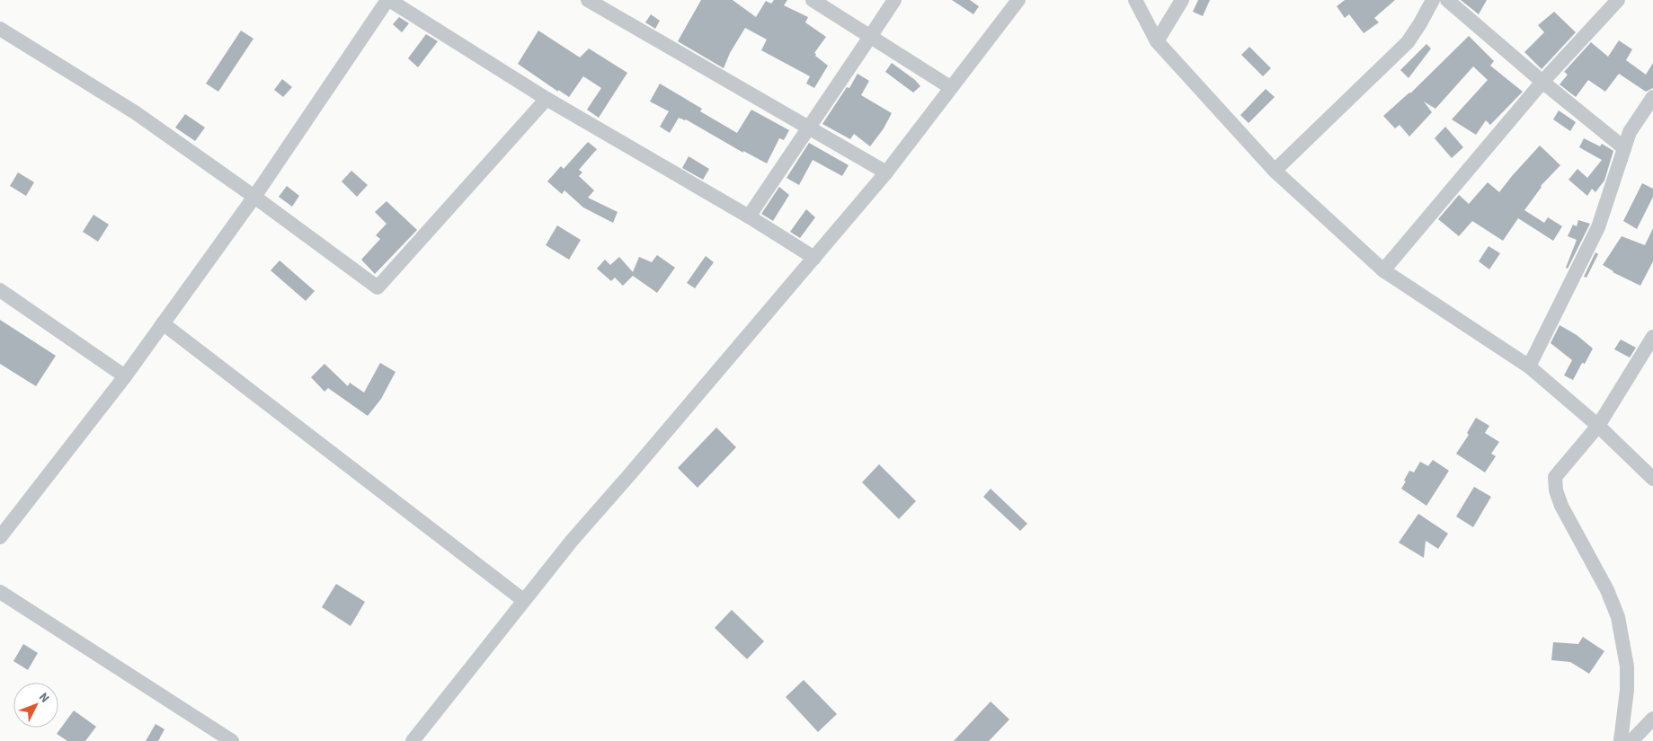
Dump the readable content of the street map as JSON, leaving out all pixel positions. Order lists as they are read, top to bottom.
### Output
{
  "north": "top right"
}
